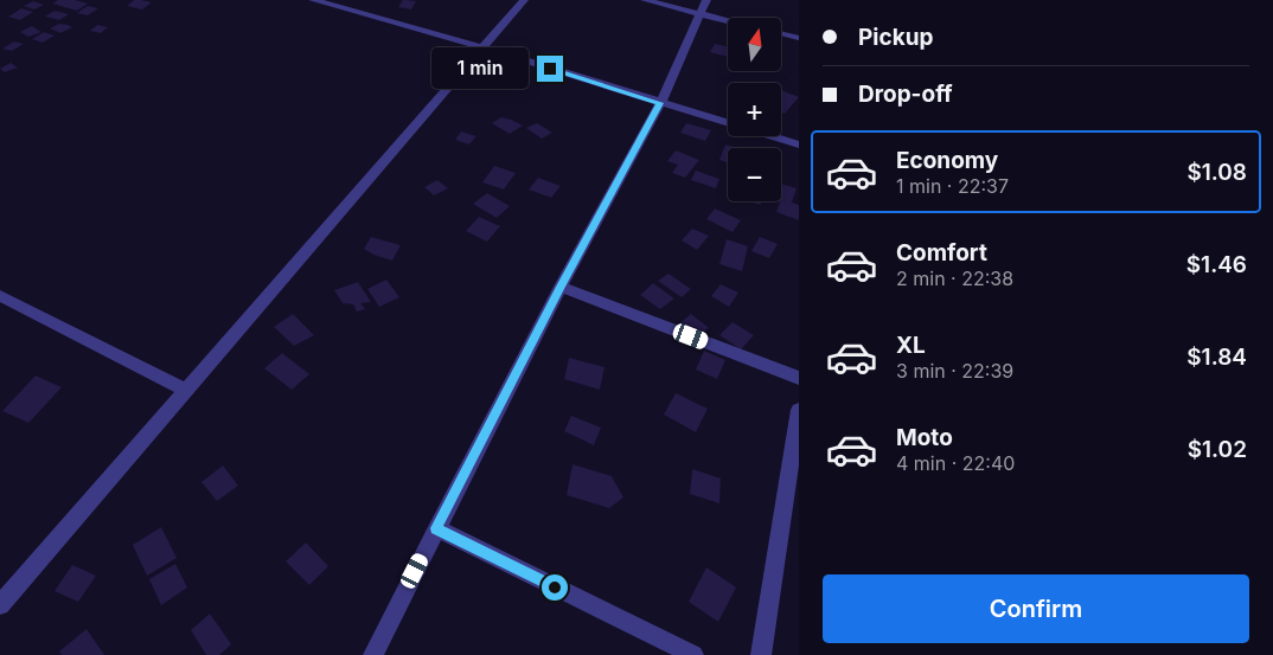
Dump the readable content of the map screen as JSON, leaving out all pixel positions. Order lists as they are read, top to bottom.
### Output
{
  "north": "top",
  "page": {
    "banner": ["Pickup", "Drop-off"],
    "map_buttons": ["+", "−"],
    "bubble": "1 min",
    "list": [
      {
        "name": "Economy",
        "note": "1 min · 22:37",
        "value": "$1.08"
      },
      {
        "name": "Comfort",
        "note": "2 min · 22:38",
        "value": "$1.46"
      },
      {
        "name": "XL",
        "note": "3 min · 22:39",
        "value": "$1.84"
      },
      {
        "name": "Moto",
        "note": "4 min · 22:40",
        "value": "$1.02"
      }
    ],
    "buttons": "Confirm"
  }
}
